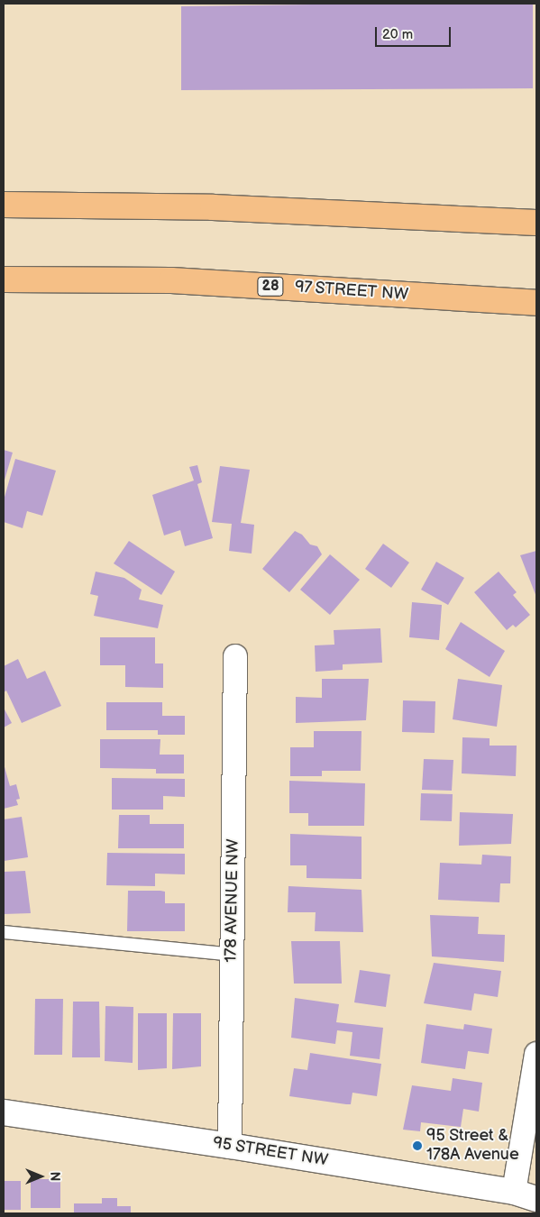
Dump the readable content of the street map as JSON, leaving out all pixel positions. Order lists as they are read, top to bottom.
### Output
{
  "streets": {
    "main road": ["28", "97 STREET NW"],
    "street": ["178 AVENUE NW", "95 STREET NW"]
  },
  "crossings": [
    ["178 AVENUE NW", "95 STREET NW"]
  ],
  "places": ["95 Street & 178A Avenue"],
  "scale_bar": "20 m",
  "north": "right"
}
